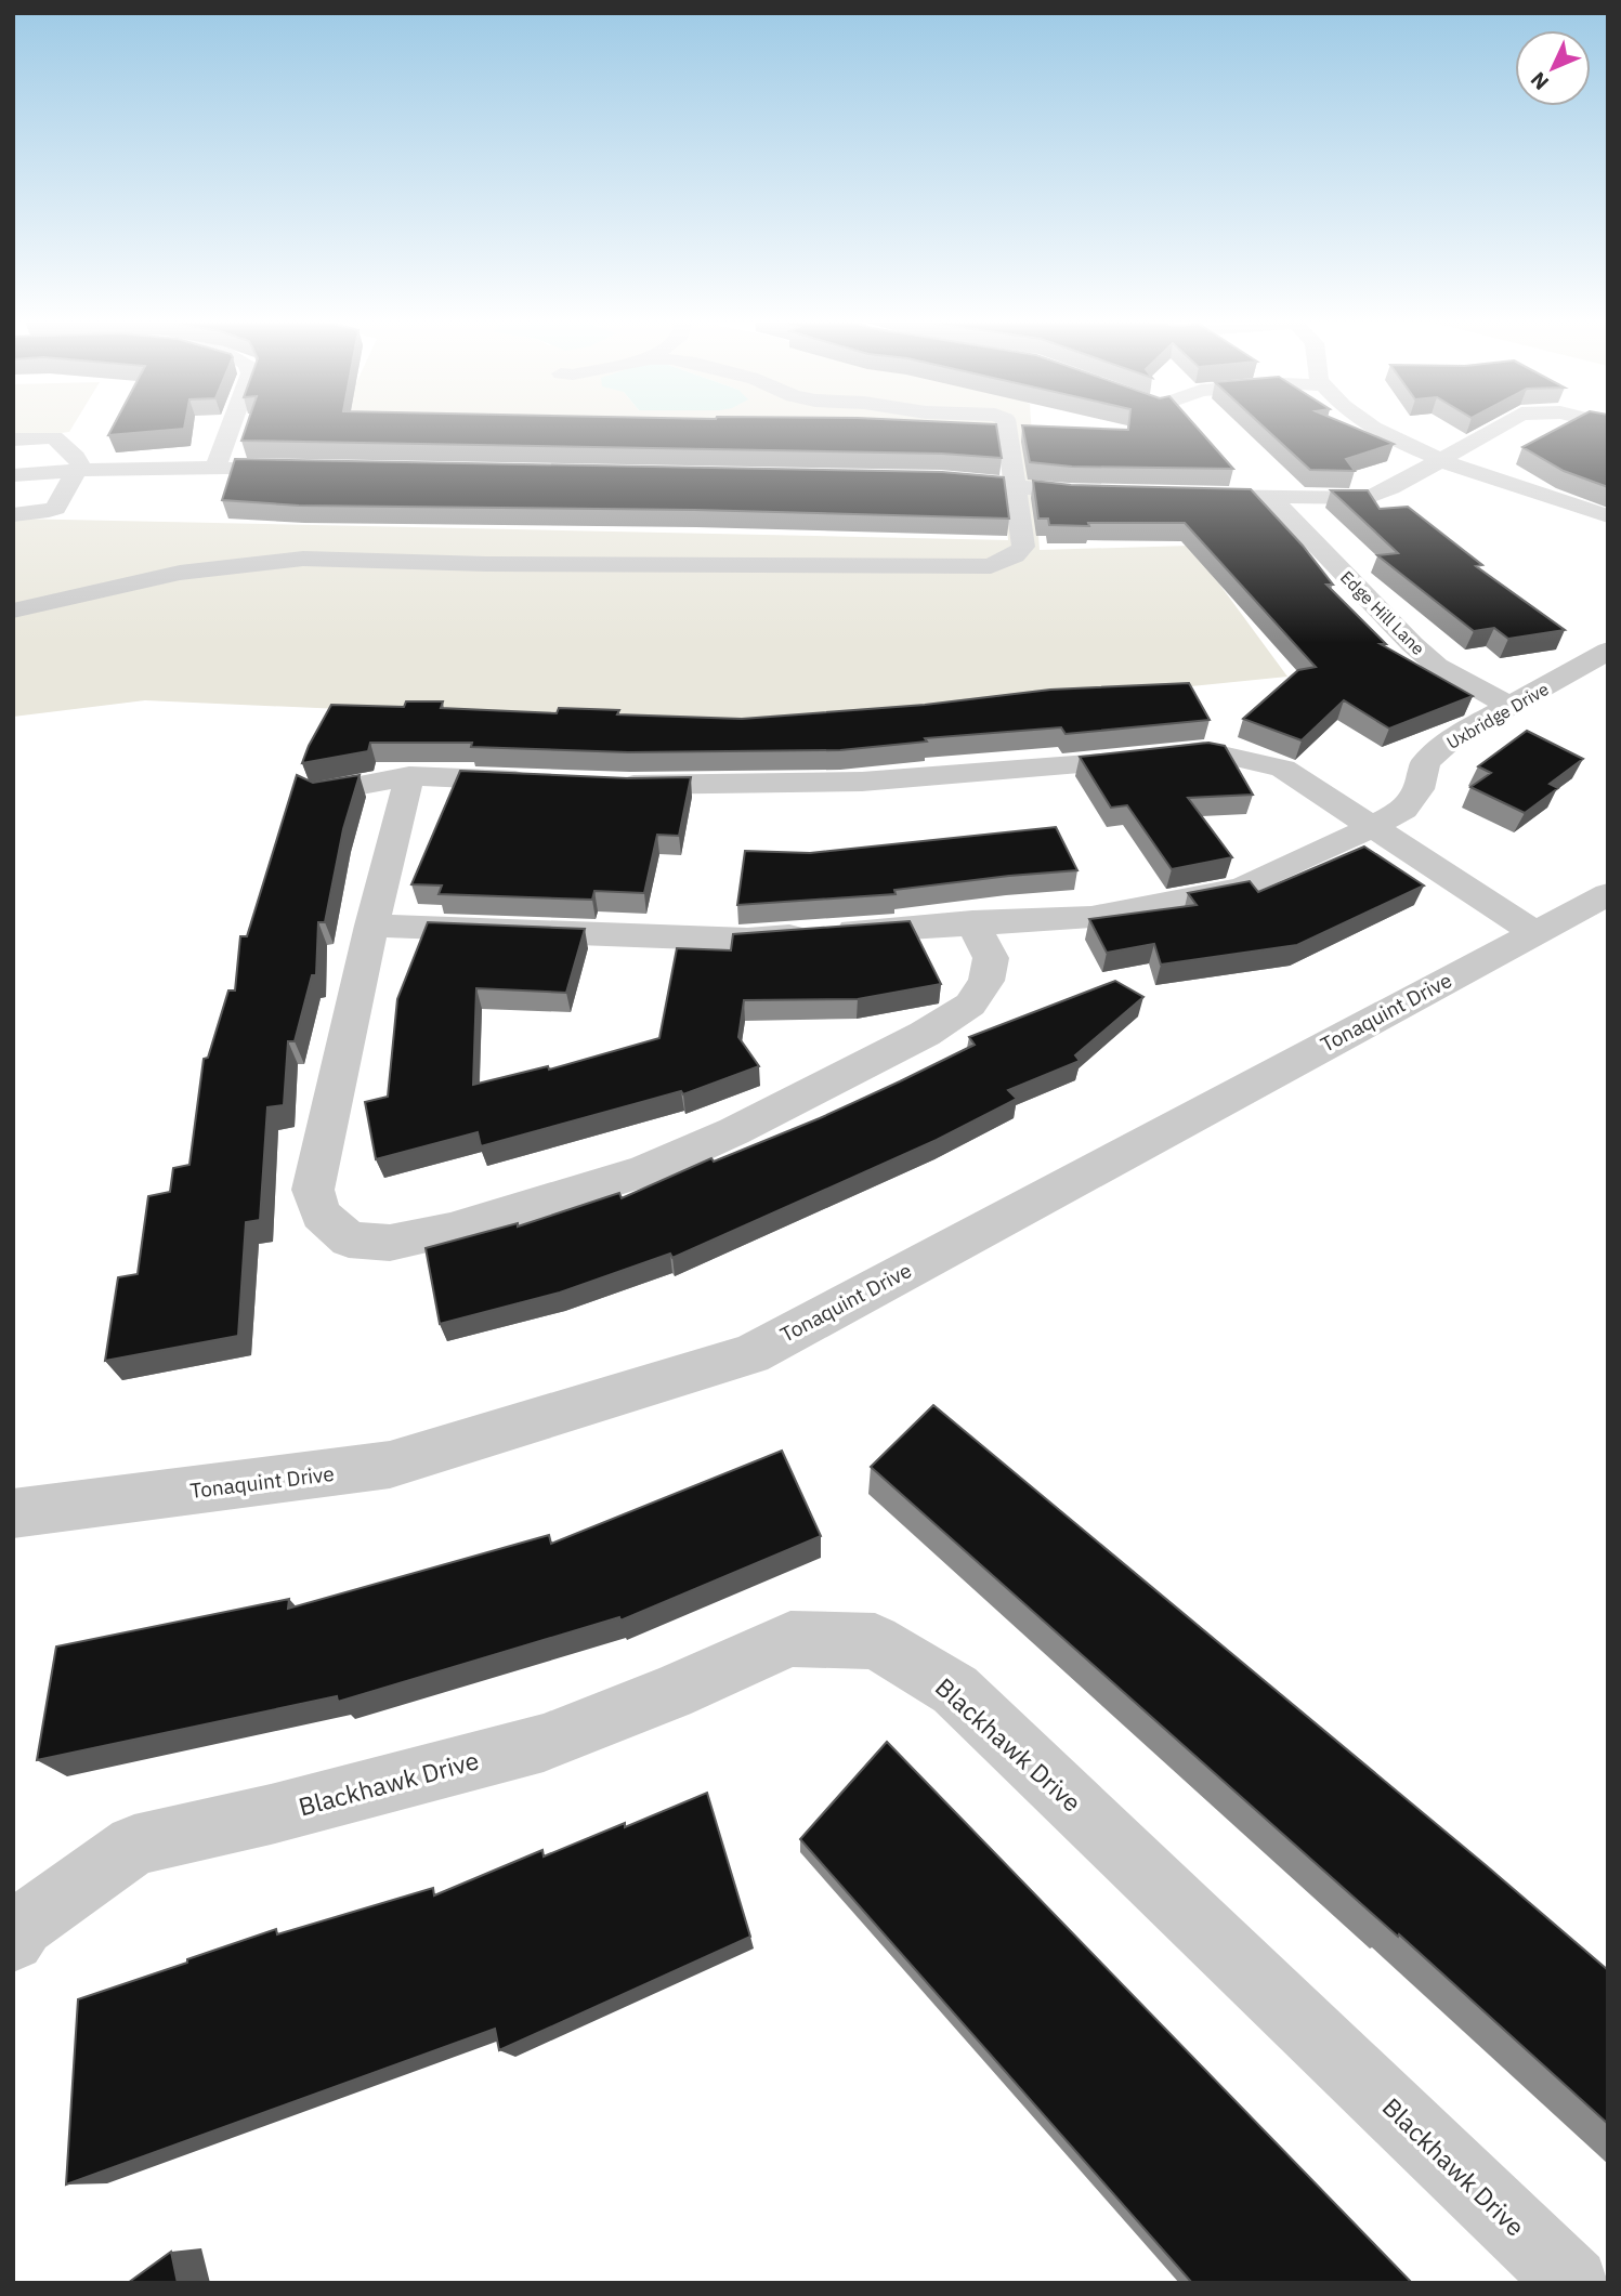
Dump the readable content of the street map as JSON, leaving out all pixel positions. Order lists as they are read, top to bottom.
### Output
{
  "streets": {
    "street": [
      "Edge Hill Lane",
      "Uxbridge Drive",
      "Tonaquint Drive",
      "Blackhawk Drive"
    ]
  },
  "crossings": [
    ["Edge Hill Lane", "Uxbridge Drive"]
  ],
  "north": "bottom left"
}
